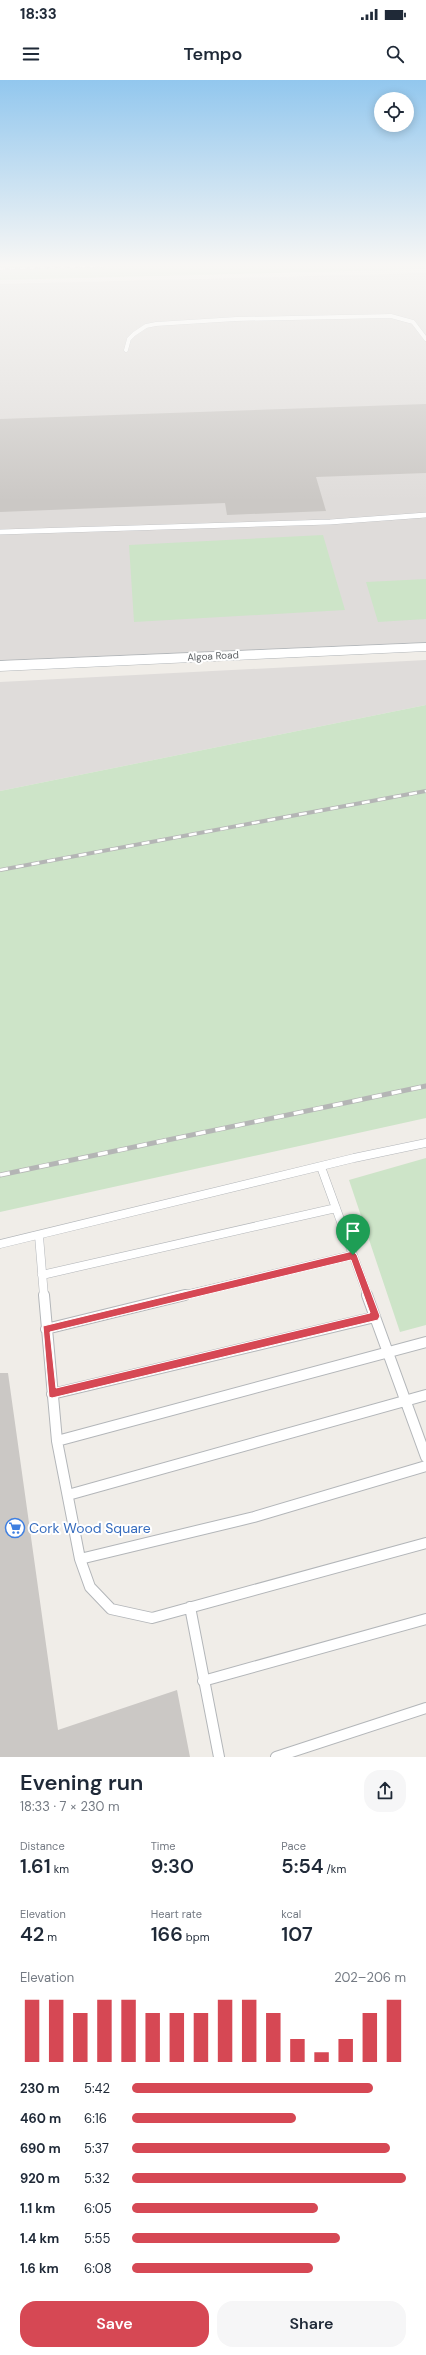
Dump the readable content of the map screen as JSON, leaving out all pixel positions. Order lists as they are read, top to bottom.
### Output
{
  "streets": {
    "street": ["Algoa Road"]
  },
  "places": {
    "supermarket": ["Cork Wood Square"]
  },
  "page": {
    "status": "18:33",
    "header": "Tempo",
    "heading": ["Evening run", "18:33 · 7 × 230 m"],
    "stats": [
      ["Distance", "1.61 km"],
      ["Time", "9:30"],
      ["Pace", "5:54 /km"],
      ["Elevation", "42 m"],
      ["Heart rate", "166 bpm"],
      ["kcal", "107"]
    ],
    "chart": ["Elevation", "202–206 m"],
    "list": [
      {
        "name": "230 m",
        "note": "5:42"
      },
      {
        "name": "460 m",
        "note": "6:16"
      },
      {
        "name": "690 m",
        "note": "5:37"
      },
      {
        "name": "920 m",
        "note": "5:32"
      },
      {
        "name": "1.1 km",
        "note": "6:05"
      },
      {
        "name": "1.4 km",
        "note": "5:55"
      },
      {
        "name": "1.6 km",
        "note": "6:08"
      }
    ],
    "buttons": ["Save", "Share"]
  }
}
